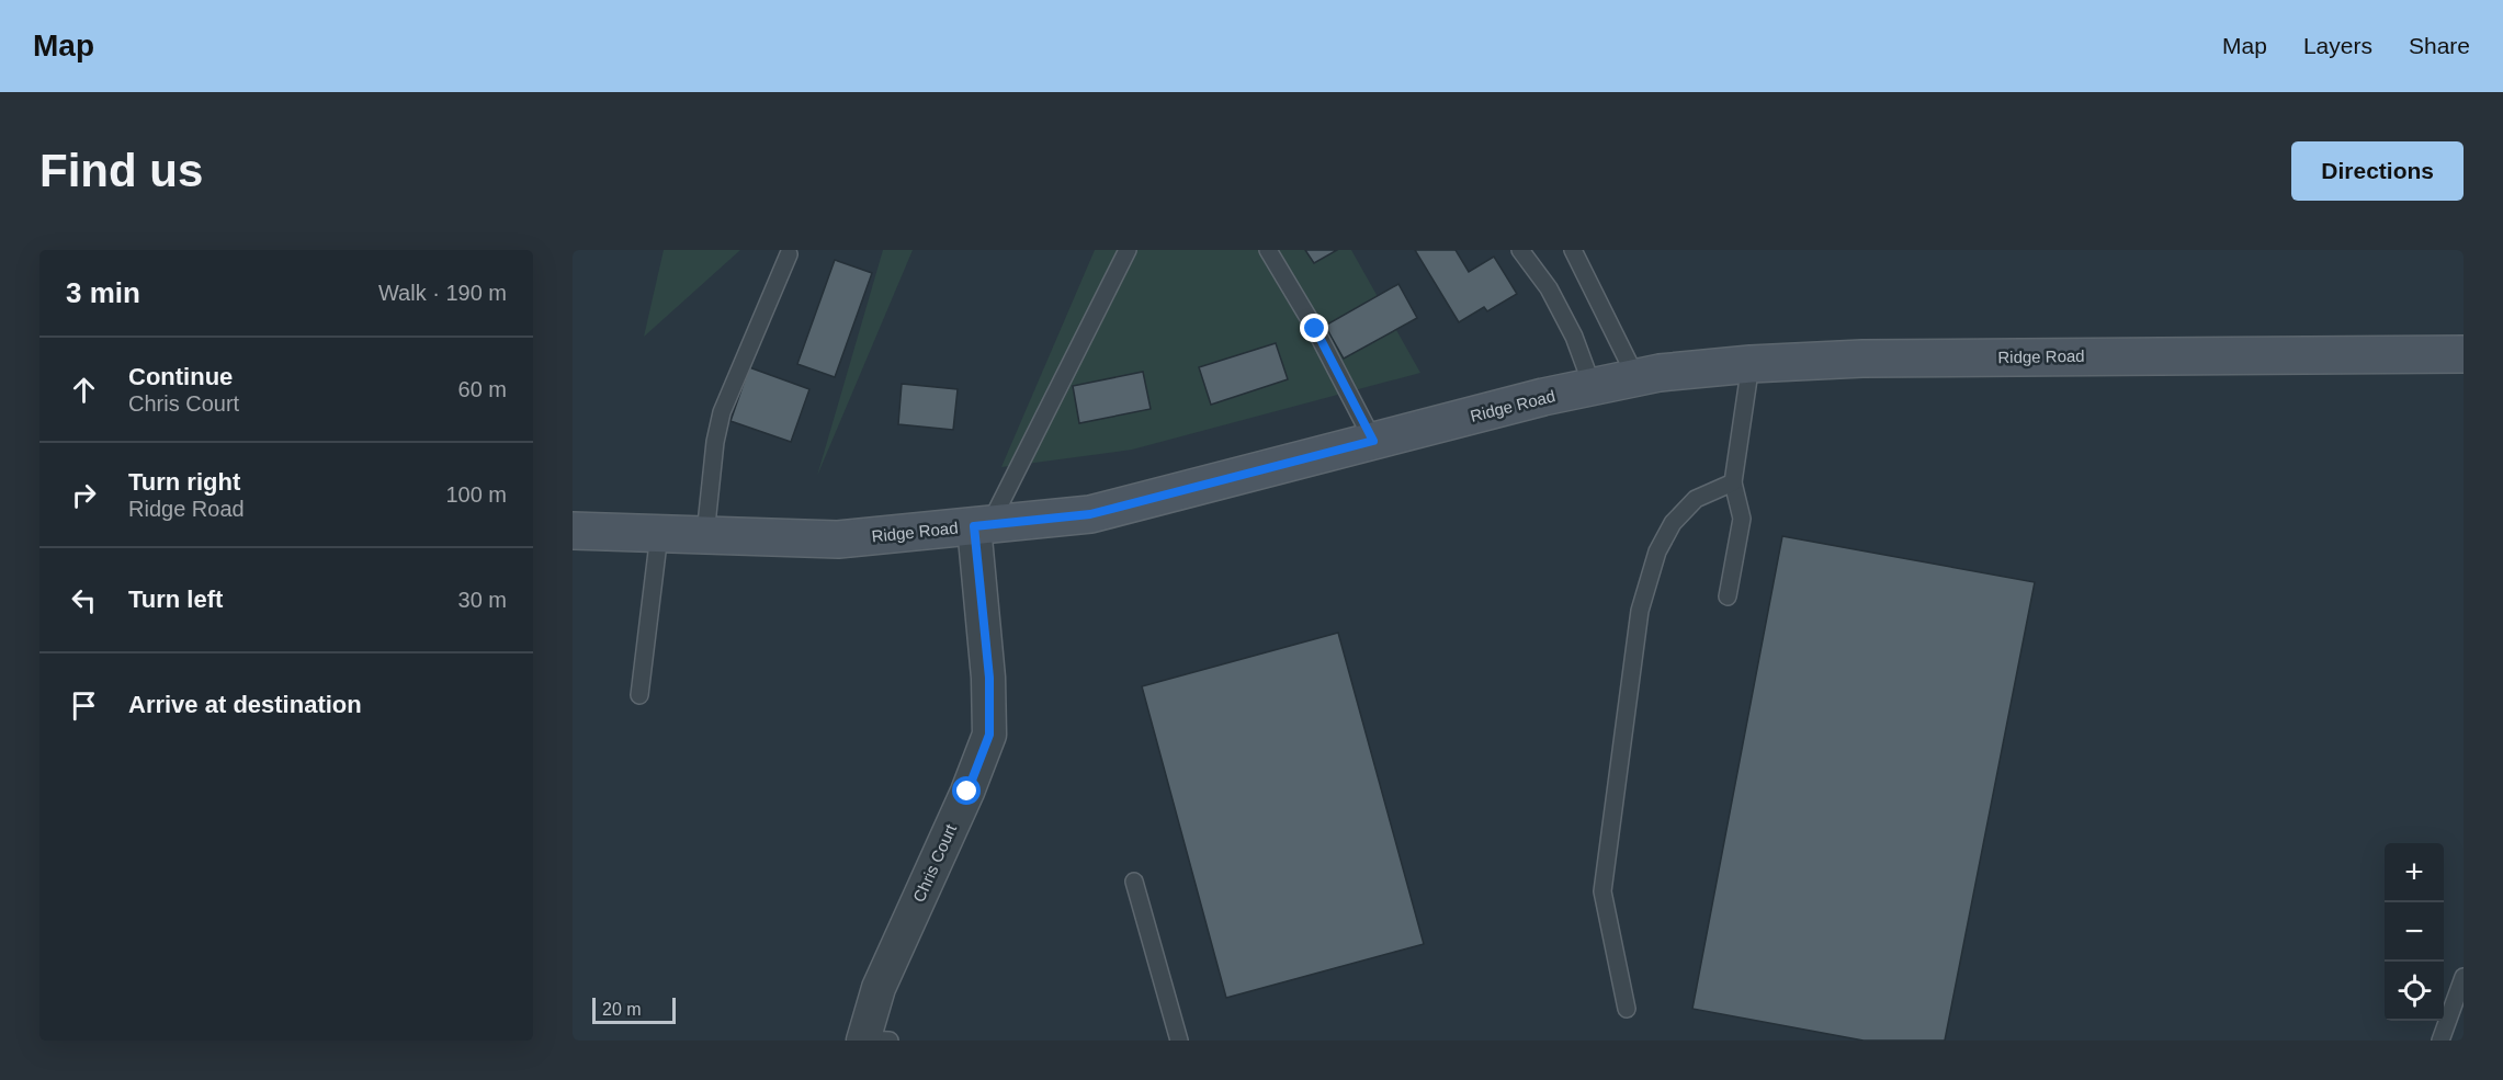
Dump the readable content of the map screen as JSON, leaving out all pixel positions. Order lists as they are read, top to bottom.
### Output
{
  "streets": {
    "street": ["Ridge Road", "Chris Court"]
  },
  "crossings": [
    ["Ridge Road", "Chris Court"]
  ],
  "scale_bar": "20 m",
  "page": {
    "header": "Map",
    "nav": ["Map", "Layers", "Share"],
    "buttons": "Directions",
    "title": "Find us",
    "heading": ["3 min", "Walk · 190 m"],
    "list": [
      ["Continue", "Chris Court", "60 m"],
      ["Turn right", "Ridge Road", "100 m"],
      ["Turn left", "30 m"],
      "Arrive at destination"
    ],
    "map_buttons": ["+", "−"],
    "scale": "20 m"
  }
}
